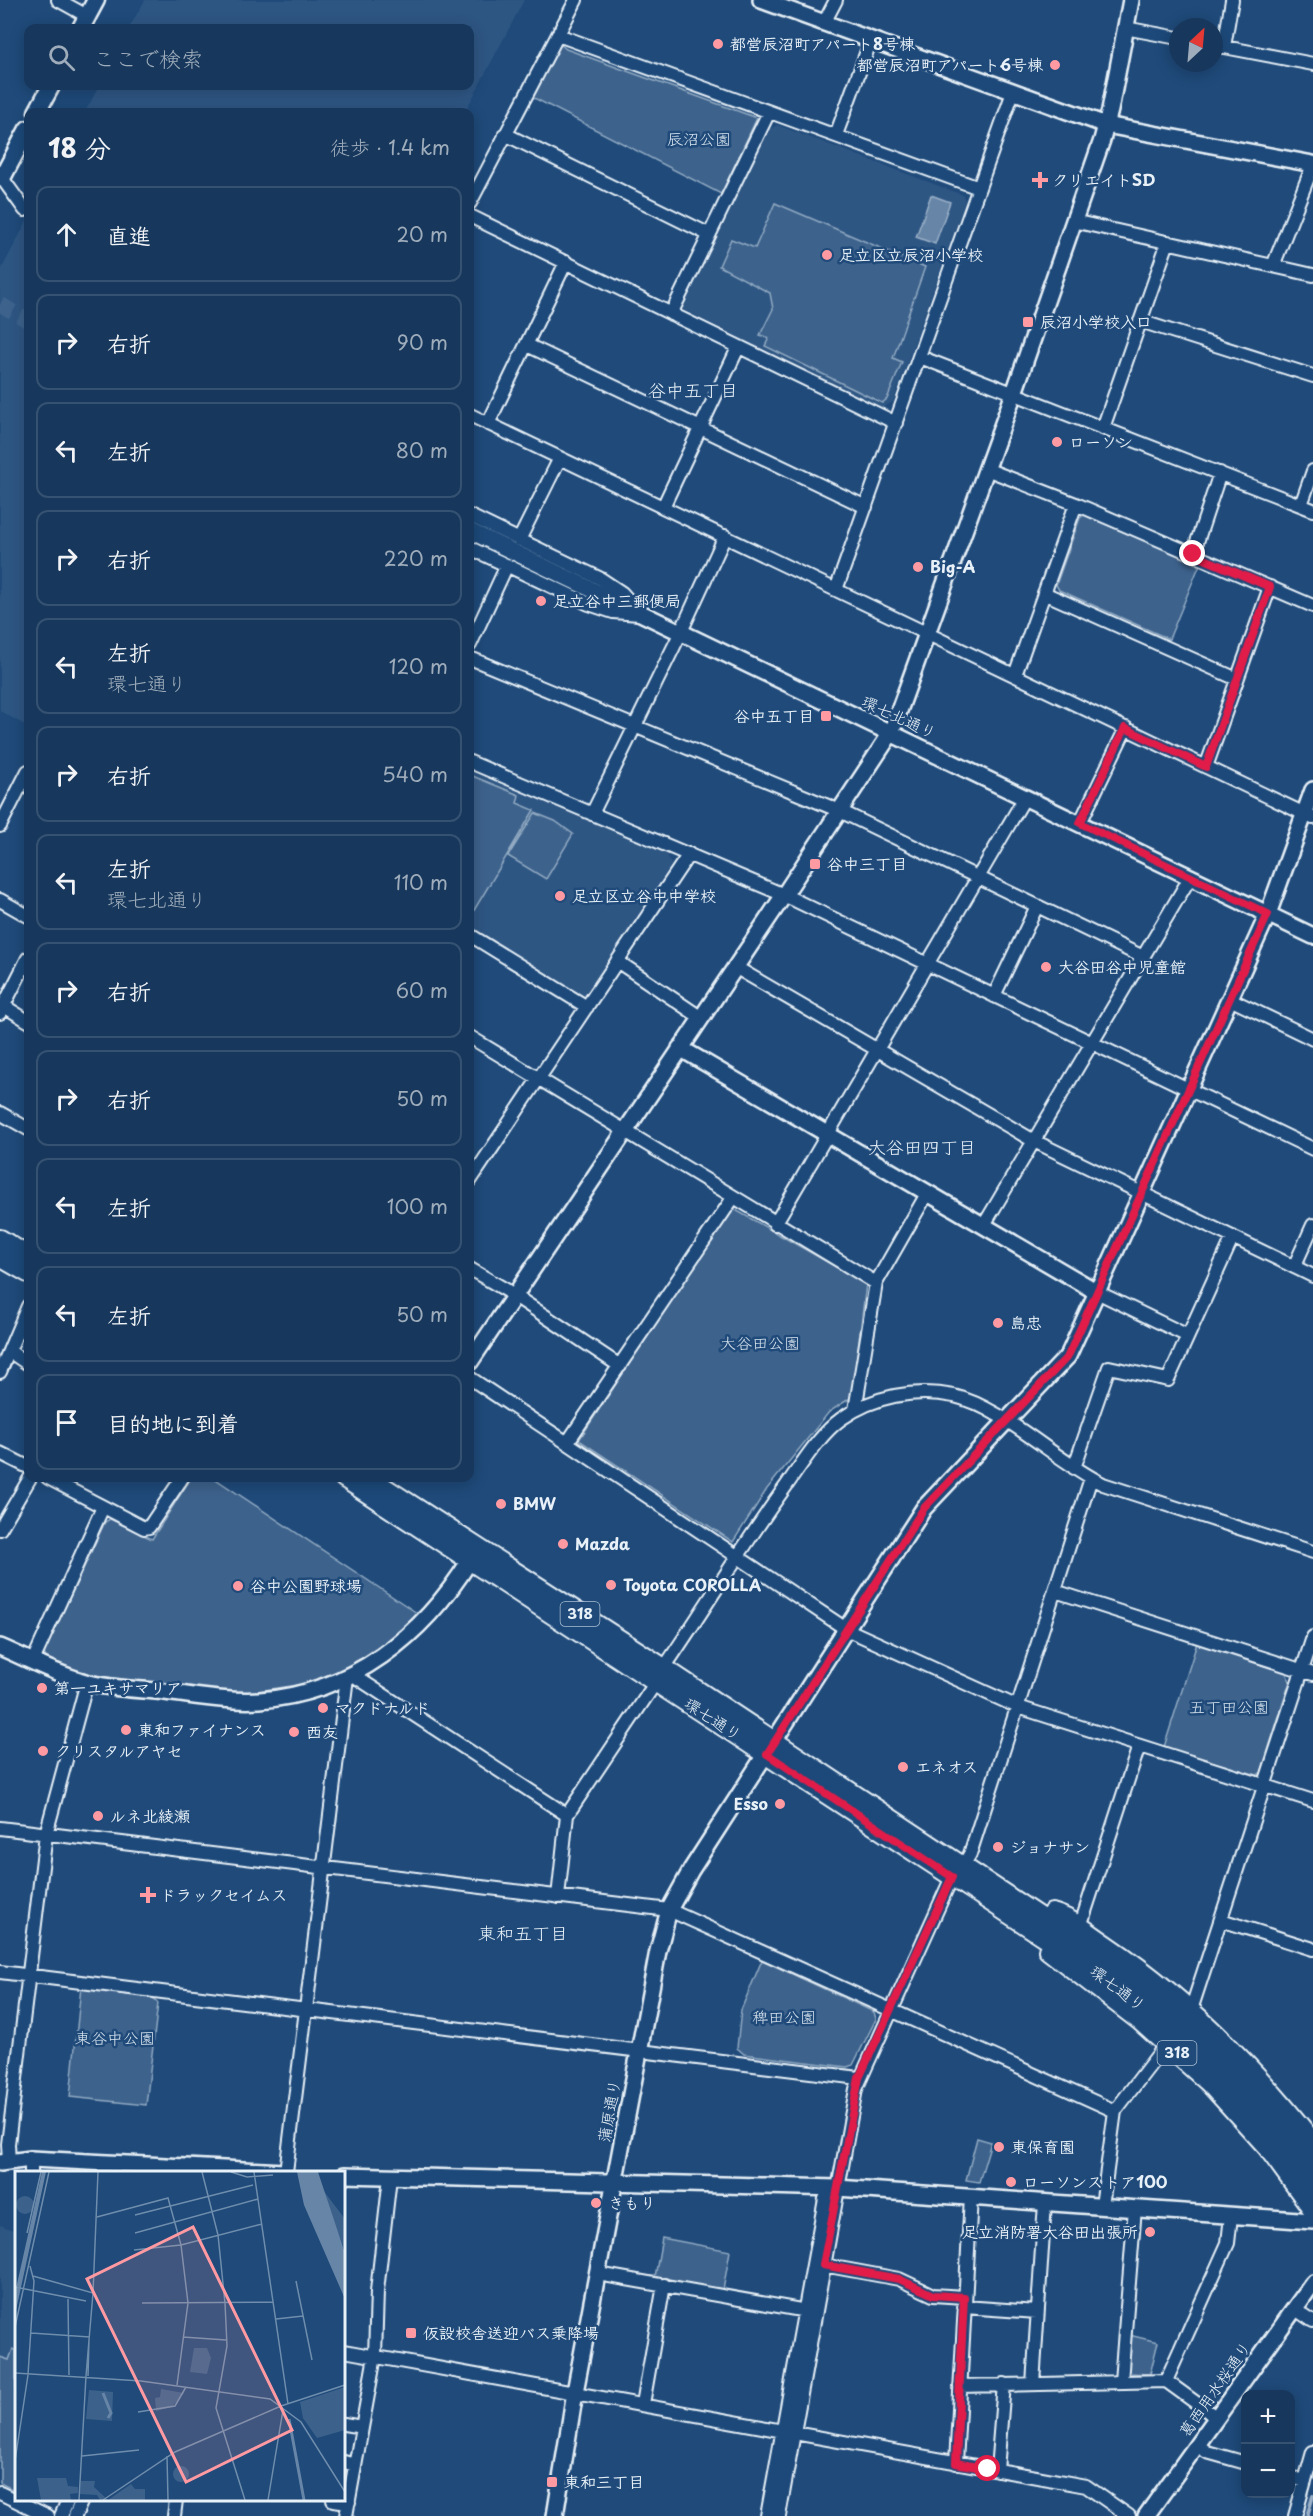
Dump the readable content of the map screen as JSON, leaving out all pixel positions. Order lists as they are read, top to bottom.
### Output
{
  "streets": {
    "main road": ["318", "環七通り"],
    "street": ["環七北通り", "蒲原通り", "葛西用水桜通り"]
  },
  "crossings": [
    ["環七北通り", "蒲原通り"],
    ["318", "環七通り"],
    ["環七通り", "蒲原通り"]
  ],
  "districts": ["谷中五丁目", "大谷田四丁目", "東和五丁目"],
  "parks": [
    "辰沼公園",
    "大谷田公園",
    "五丁田公園",
    "稗田公園",
    "東谷中公園"
  ],
  "places": {
    "other": [
      "都営辰沼町アパート8号棟",
      "都営辰沼町アパート6号棟",
      "足立区立辰沼小学校",
      "ローソン",
      "Big-A",
      "足立谷中三郵便局",
      "足立区立谷中中学校",
      "大谷田谷中児童館",
      "島忠",
      "BMW",
      "Mazda",
      "Toyota COROLLA",
      "谷中公園野球場",
      "第一ユキサマリア",
      "マクドナルド",
      "東和ファイナンス",
      "西友",
      "クリスタルアヤセ",
      "エネオス",
      "Esso",
      "ルネ北綾瀬",
      "ジョナサン",
      "東保育園",
      "ローソンストア100",
      "きもり",
      "足立消防署大谷田出張所"
    ],
    "health": ["クリエイトSD", "ドラックセイムス"],
    "transit": [
      "辰沼小学校入口",
      "谷中五丁目",
      "谷中三丁目",
      "仮設校舎送迎バス乗降場",
      "東和三丁目"
    ]
  },
  "north": "top right",
  "page": {
    "search": "ここで検索",
    "heading": ["18 分", "徒歩 · 1.4 km"],
    "list": [
      ["直進", "20 m"],
      ["右折", "90 m"],
      ["左折", "80 m"],
      ["右折", "220 m"],
      ["左折", "環七通り", "120 m"],
      ["右折", "540 m"],
      ["左折", "環七北通り", "110 m"],
      ["右折", "60 m"],
      ["右折", "50 m"],
      ["左折", "100 m"],
      ["左折", "50 m"],
      "目的地に到着"
    ],
    "map_buttons": ["+", "−"]
  }
}
